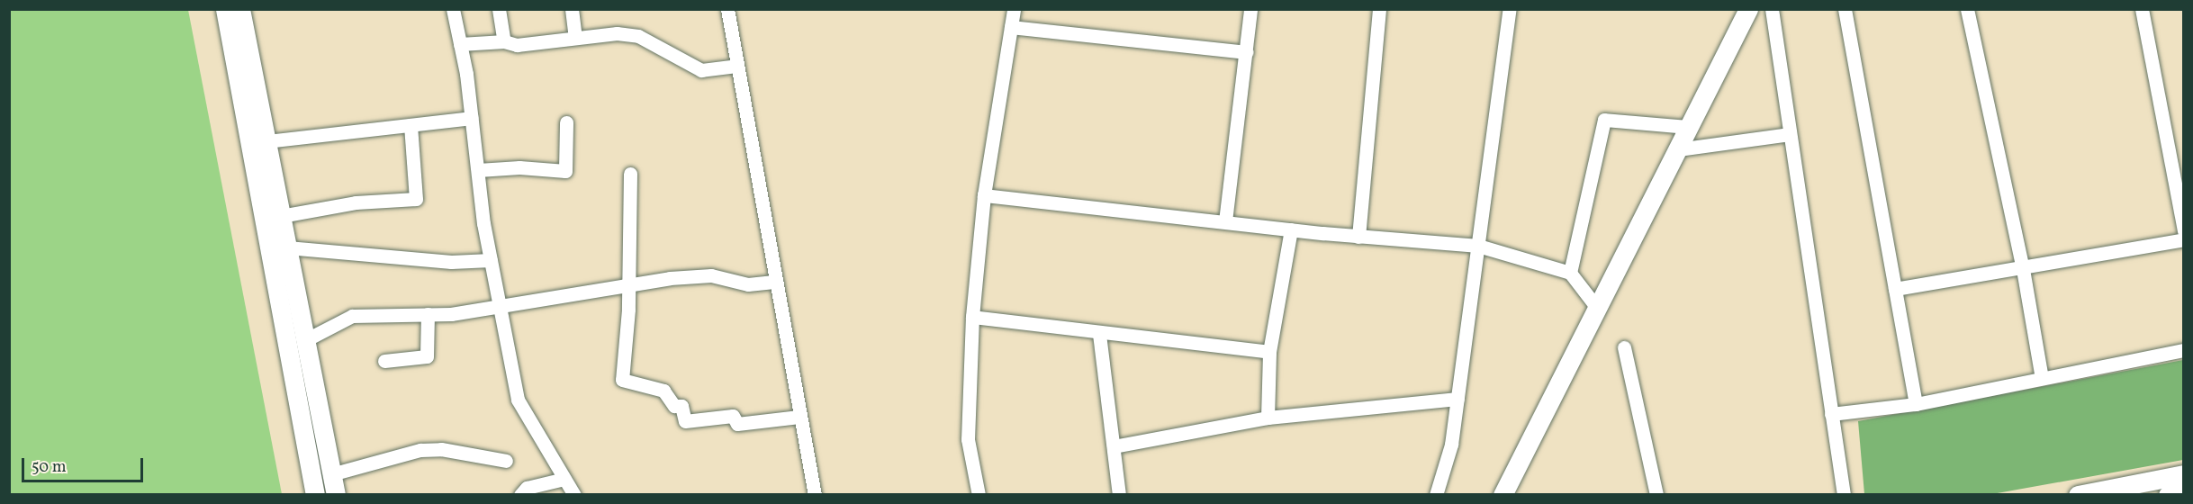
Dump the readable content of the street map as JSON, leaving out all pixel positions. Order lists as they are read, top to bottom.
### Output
{
  "scale_bar": "50 m"
}
